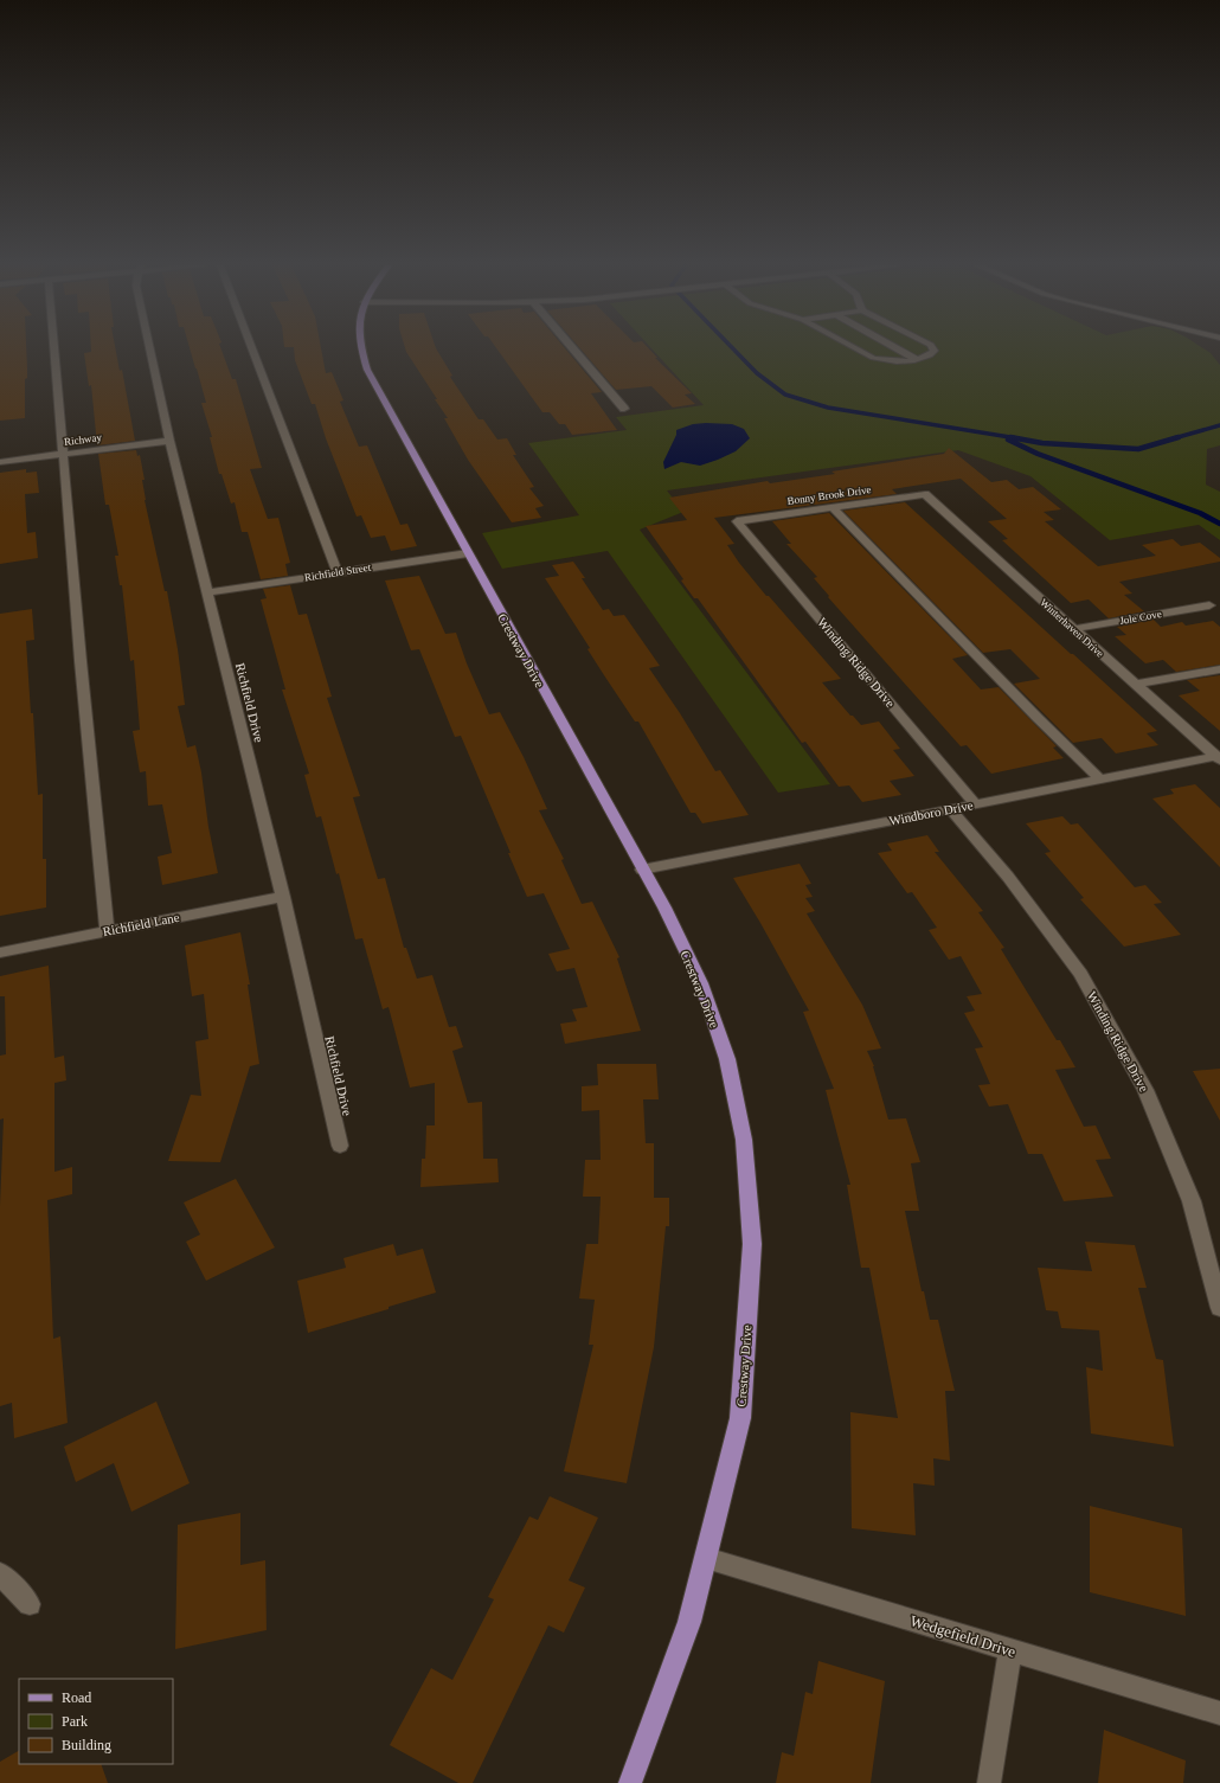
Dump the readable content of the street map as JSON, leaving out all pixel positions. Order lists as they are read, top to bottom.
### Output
{
  "streets": {
    "main road": ["Crestway Drive"],
    "street": [
      "Richway",
      "Bonny Brook Drive",
      "Richfield Street",
      "Jole Cove",
      "Winterhaven Drive",
      "Winding Ridge Drive",
      "Richfield Drive",
      "Windboro Drive",
      "Richfield Lane",
      "Wedgefield Drive"
    ]
  },
  "crossings": [
    ["Richway", "Richfield Drive"],
    ["Bonny Brook Drive", "Winterhaven Drive"],
    ["Bonny Brook Drive", "Winding Ridge Drive"],
    ["Richfield Street", "Crestway Drive"],
    ["Richfield Street", "Richfield Drive"],
    ["Jole Cove", "Winterhaven Drive"],
    ["Winterhaven Drive", "Windboro Drive"],
    ["Crestway Drive", "Windboro Drive"],
    ["Crestway Drive", "Wedgefield Drive"],
    ["Winding Ridge Drive", "Windboro Drive"],
    ["Richfield Drive", "Richfield Lane"]
  ],
  "legend": ["Road", "Park", "Building"]
}
